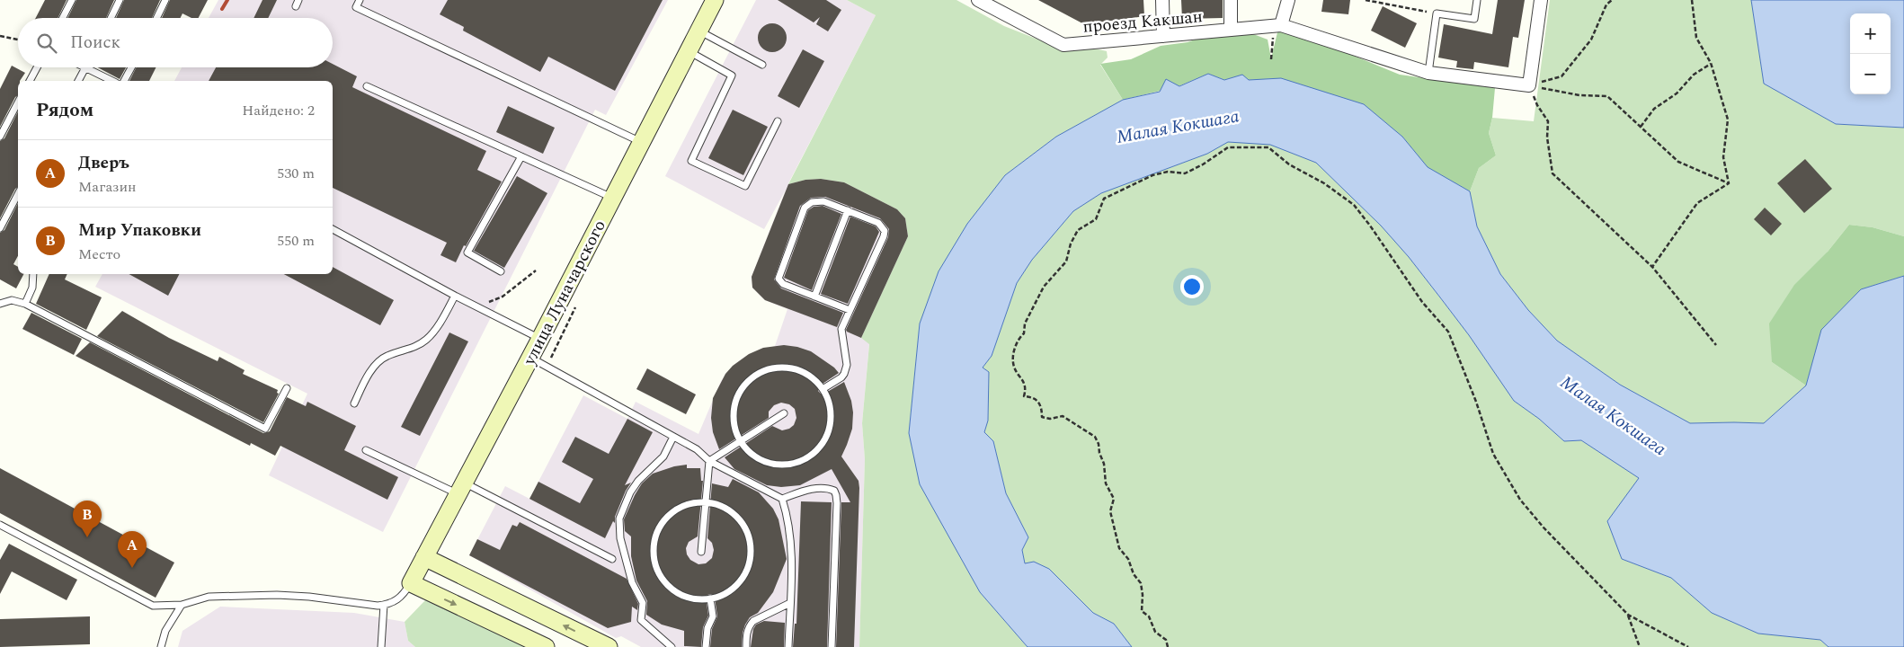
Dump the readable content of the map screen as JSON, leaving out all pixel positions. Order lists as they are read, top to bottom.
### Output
{
  "streets": {
    "main road": ["улица Луначарского"],
    "street": ["проезд Какшан"]
  },
  "water": ["Малая Кокшага"],
  "page": {
    "map_buttons": ["+", "−"],
    "search": "Поиск",
    "heading": ["Рядом", "Найдено: 2"],
    "list": [
      {
        "mark": "A",
        "name": "Дверъ",
        "note": "Магазин",
        "value": "530 m"
      },
      {
        "mark": "B",
        "name": "Мир Упаковки",
        "note": "Место",
        "value": "550 m"
      }
    ],
    "pins": ["B", "A"]
  }
}
